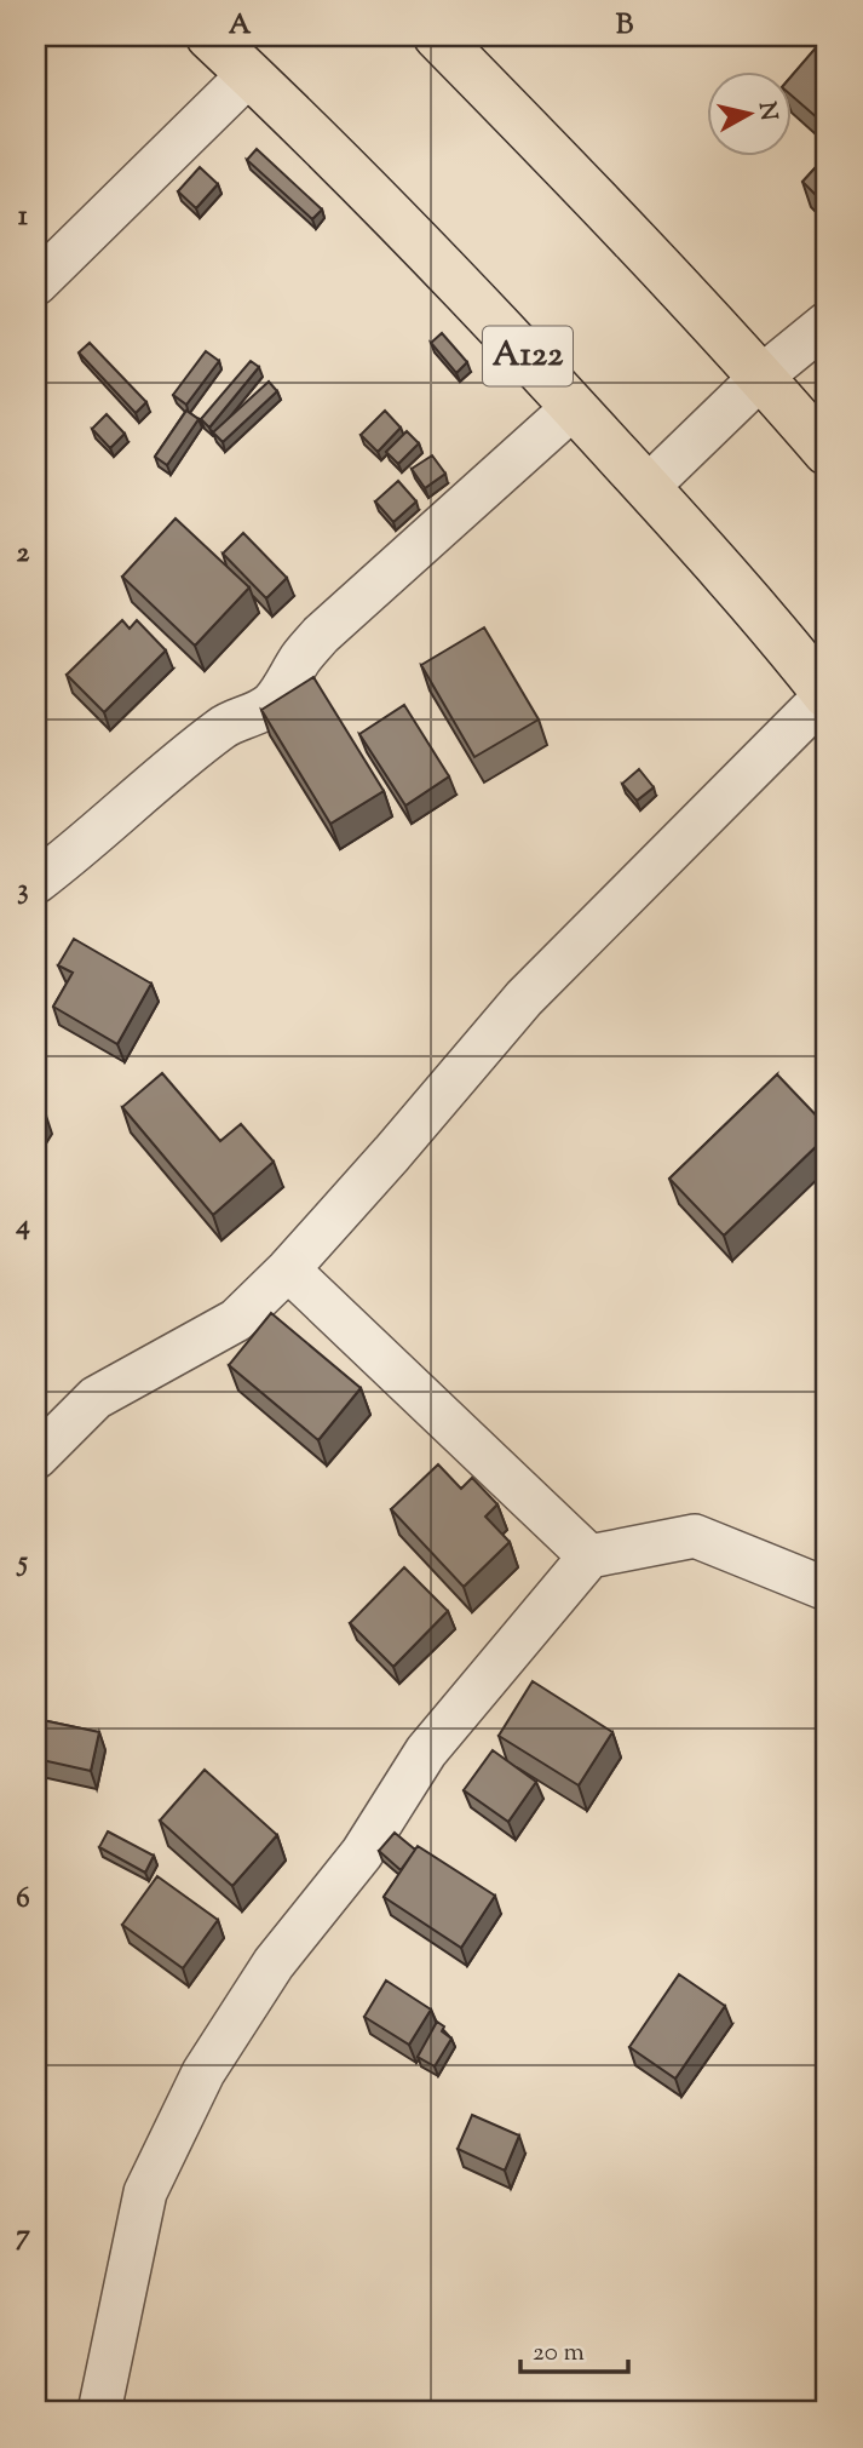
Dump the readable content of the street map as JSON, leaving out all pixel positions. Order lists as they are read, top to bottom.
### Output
{
  "streets": {
    "highway": ["A122"]
  },
  "scale_bar": "20 m",
  "north": "right",
  "grid": {
    "columns": ["A", "B"],
    "rows": [
      "1",
      "2",
      "3",
      "4",
      "5",
      "6",
      "7"
    ]
  }
}
